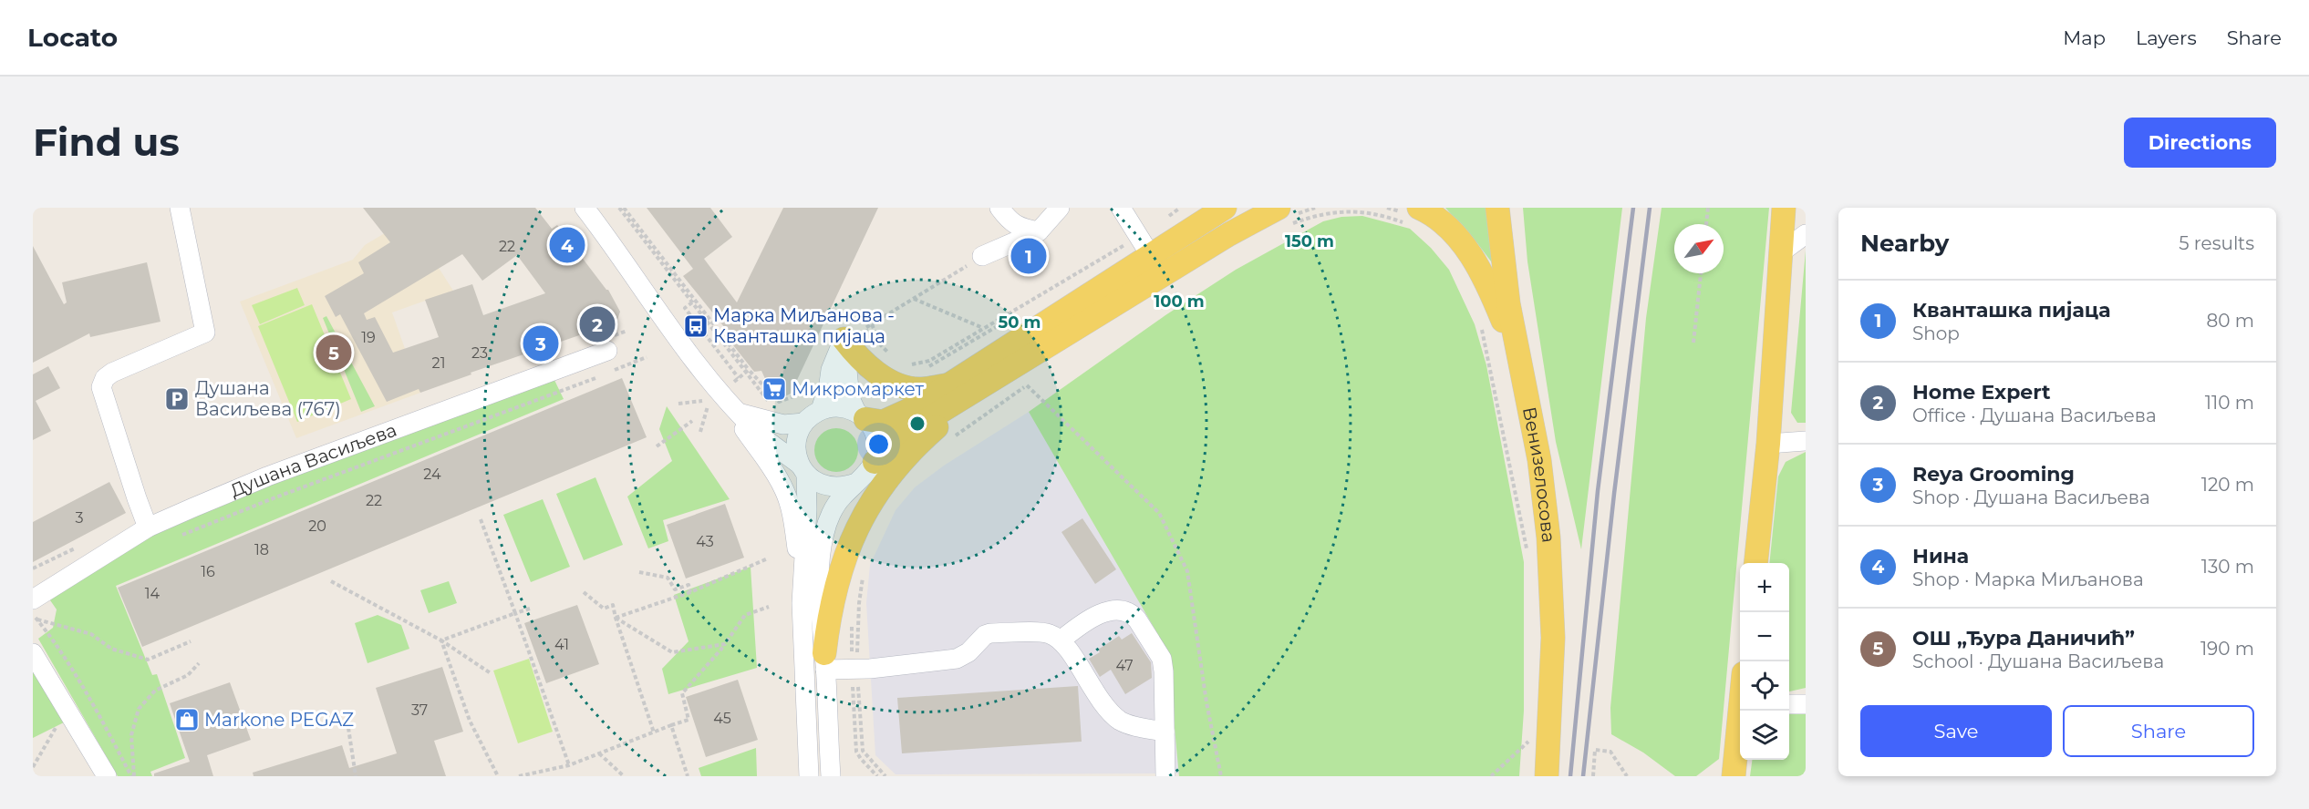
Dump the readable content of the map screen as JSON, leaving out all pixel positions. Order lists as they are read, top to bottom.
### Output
{
  "streets": {
    "main road": ["Венизелосова"],
    "street": ["Душана Васиљева"]
  },
  "places": {
    "bus stop": ["Марка Миљанова - Кванташка пијаца"],
    "supermarket": ["Микромаркет"],
    "parking": ["Душана Васиљева (767)"],
    "shop": ["Markone PEGAZ"]
  },
  "house_numbers": [
    "22",
    "19",
    "23",
    "21",
    "24",
    "22",
    "3",
    "20",
    "43",
    "18",
    "16",
    "14",
    "41",
    "47",
    "37",
    "45"
  ],
  "north": "top right",
  "page": {
    "header": "Locato",
    "nav": ["Map", "Layers", "Share"],
    "buttons": [
      "Directions",
      ["Save", "Share"]
    ],
    "title": "Find us",
    "heading": ["Nearby", "5 results"],
    "pins": [
      "4",
      "1",
      "2",
      "3",
      "5"
    ],
    "list": [
      {
        "mark": "1",
        "name": "Кванташка пијаца",
        "note": "Shop",
        "value": "80 m"
      },
      {
        "mark": "2",
        "name": "Home Expert",
        "note": "Office · Душана Васиљева",
        "value": "110 m"
      },
      {
        "mark": "3",
        "name": "Reya Grooming",
        "note": "Shop · Душана Васиљева",
        "value": "120 m"
      },
      {
        "mark": "4",
        "name": "Нина",
        "note": "Shop · Марка Миљанова",
        "value": "130 m"
      },
      {
        "mark": "5",
        "name": "ОШ „Ђура Даничић”",
        "note": "School · Душана Васиљева",
        "value": "190 m"
      }
    ],
    "map_buttons": ["+", "−"]
  },
  "rings": ["150 m", "100 m", "50 m"]
}
